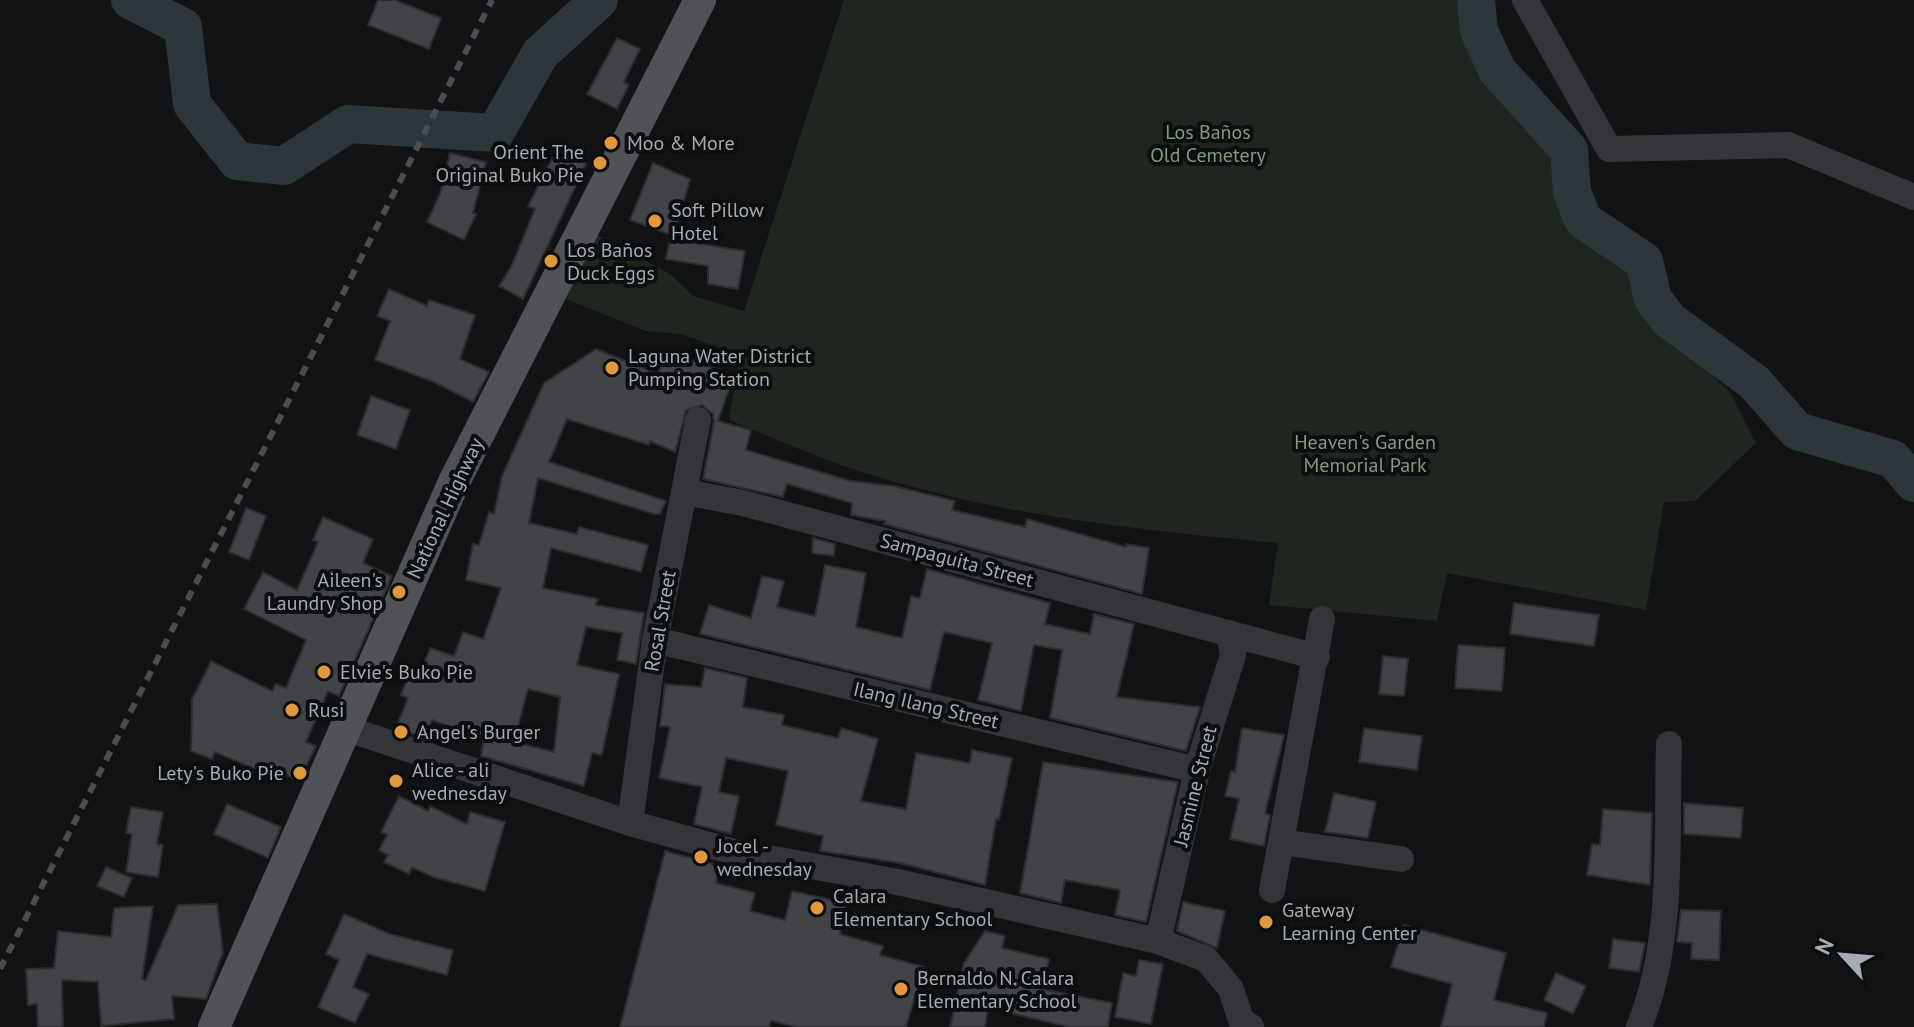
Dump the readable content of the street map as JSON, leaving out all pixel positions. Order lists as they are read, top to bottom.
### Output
{
  "streets": {
    "main road": ["National Highway"],
    "street": [
      "Sampaguita Street",
      "Rosal Street",
      "Ilang Ilang Street",
      "Jasmine Street"
    ]
  },
  "crossings": [
    ["Sampaguita Street", "Rosal Street"],
    ["Sampaguita Street", "Jasmine Street"],
    ["Rosal Street", "Ilang Ilang Street"],
    ["Ilang Ilang Street", "Jasmine Street"]
  ],
  "parks": ["Los Baños Old Cemetery", "Heaven's Garden Memorial Park"],
  "places": [
    "Moo & More",
    "Orient The Original Buko Pie",
    "Soft Pillow Hotel",
    "Los Baños Duck Eggs",
    "Laguna Water District Pumping Station",
    "Aileen's Laundry Shop",
    "Elvie's Buko Pie",
    "Rusi",
    "Angel's Burger",
    "Lety's Buko Pie",
    "Alice - ali wednesday",
    "Jocel - wednesday",
    "Calara Elementary School",
    "Gateway Learning Center",
    "Bernaldo N. Calara Elementary School"
  ],
  "north": "top left"
}
